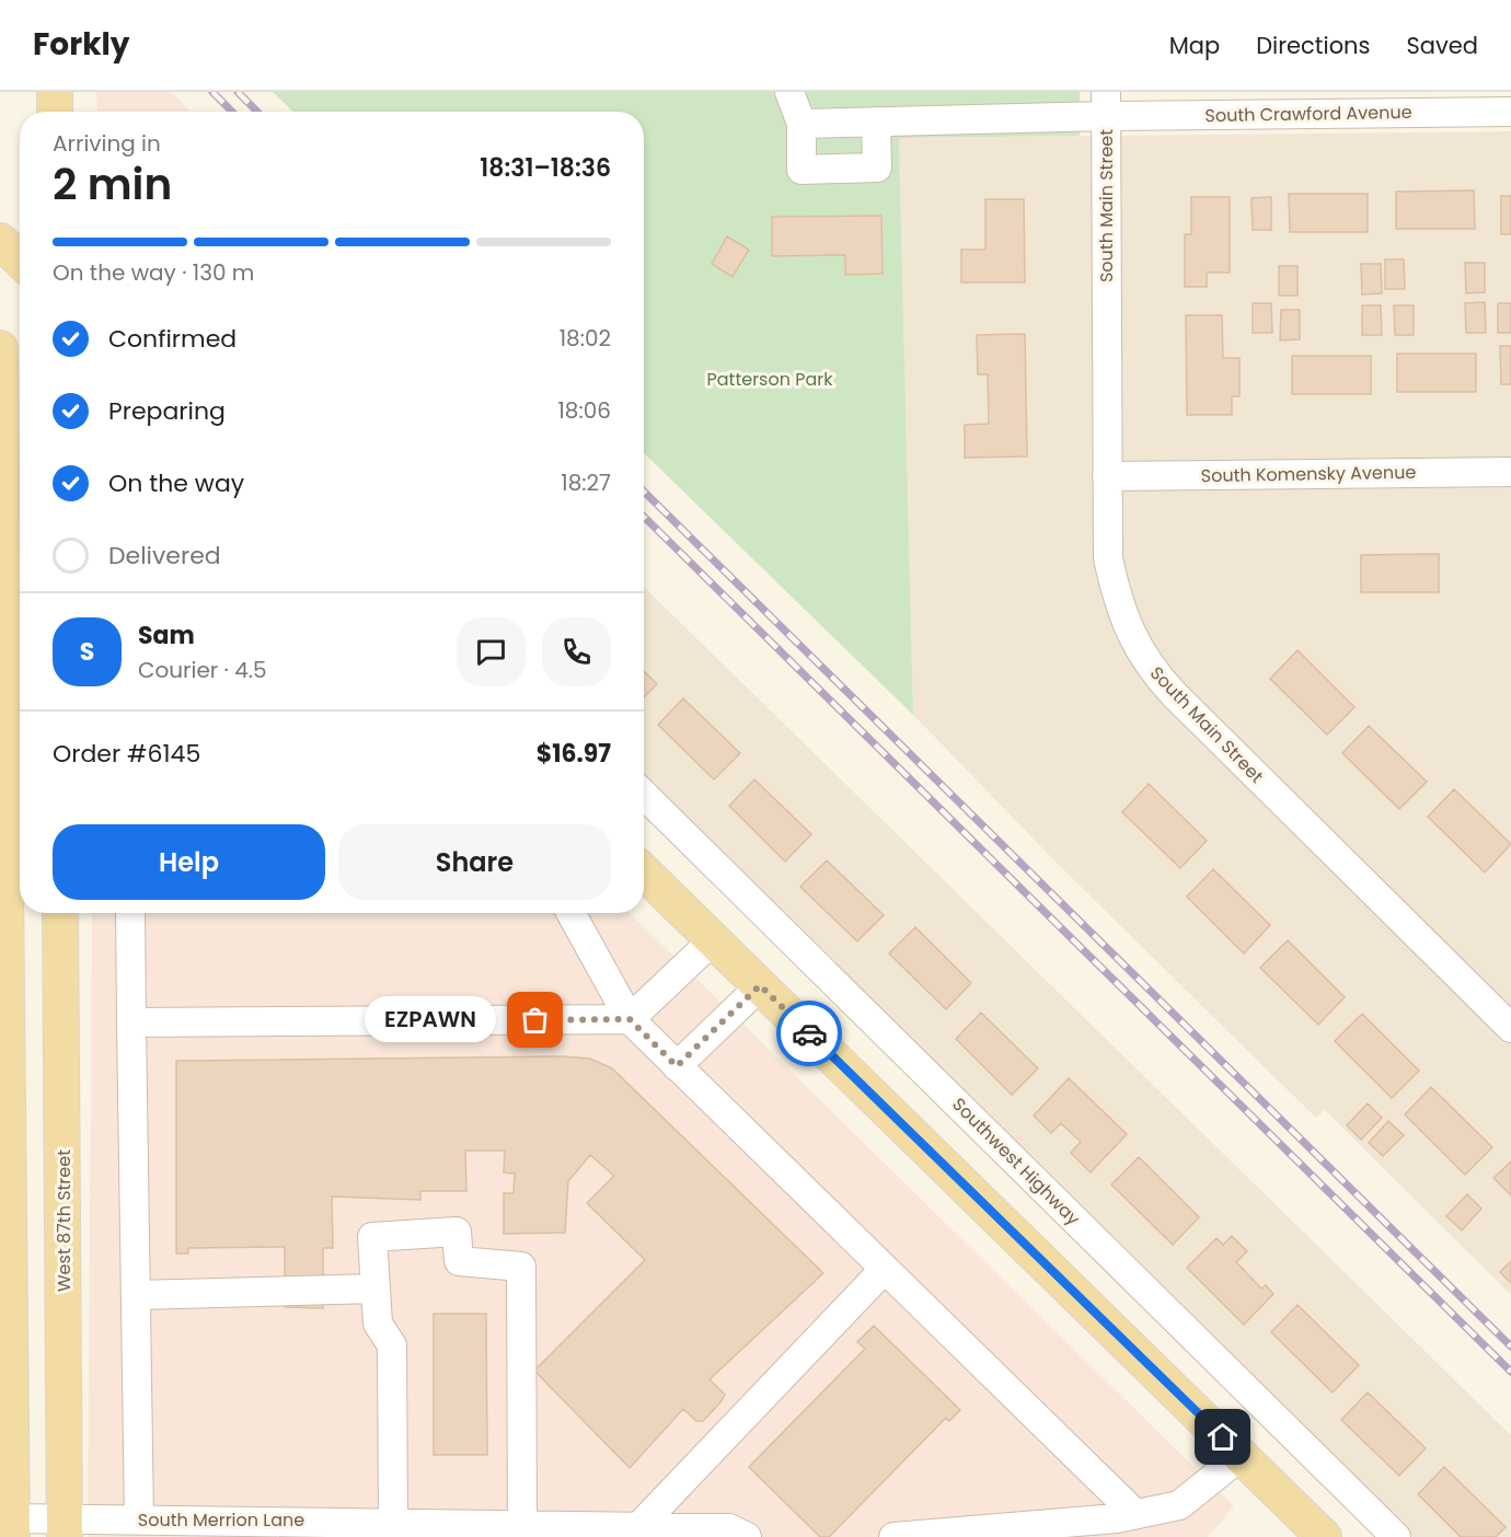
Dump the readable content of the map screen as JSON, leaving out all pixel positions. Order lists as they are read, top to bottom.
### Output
{
  "streets": {
    "main road": ["West 87th Street"],
    "street": [
      "South Crawford Avenue",
      "South Main Street",
      "South Komensky Avenue",
      "Southwest Highway",
      "South Merrion Lane"
    ]
  },
  "crossings": [
    ["South Crawford Avenue", "South Main Street"],
    ["South Main Street", "South Komensky Avenue"],
    ["West 87th Street", "South Merrion Lane"]
  ],
  "parks": ["Patterson Park"],
  "places": ["EZPAWN"],
  "page": {
    "header": "Forkly",
    "nav": ["Map", "Directions", "Saved"],
    "heading": ["2 min", "Arriving in", "18:31–18:36"],
    "panel": [
      "Sam",
      "Courier · 4.5",
      "Order #6145",
      "$16.97"
    ],
    "bar": "On the way · 130 m",
    "list": [
      ["Confirmed", "18:02"],
      ["Preparing", "18:06"],
      ["On the way", "18:27"],
      "Delivered"
    ],
    "round": "S",
    "buttons": ["Help", "Share"],
    "bubble": "EZPAWN"
  }
}
